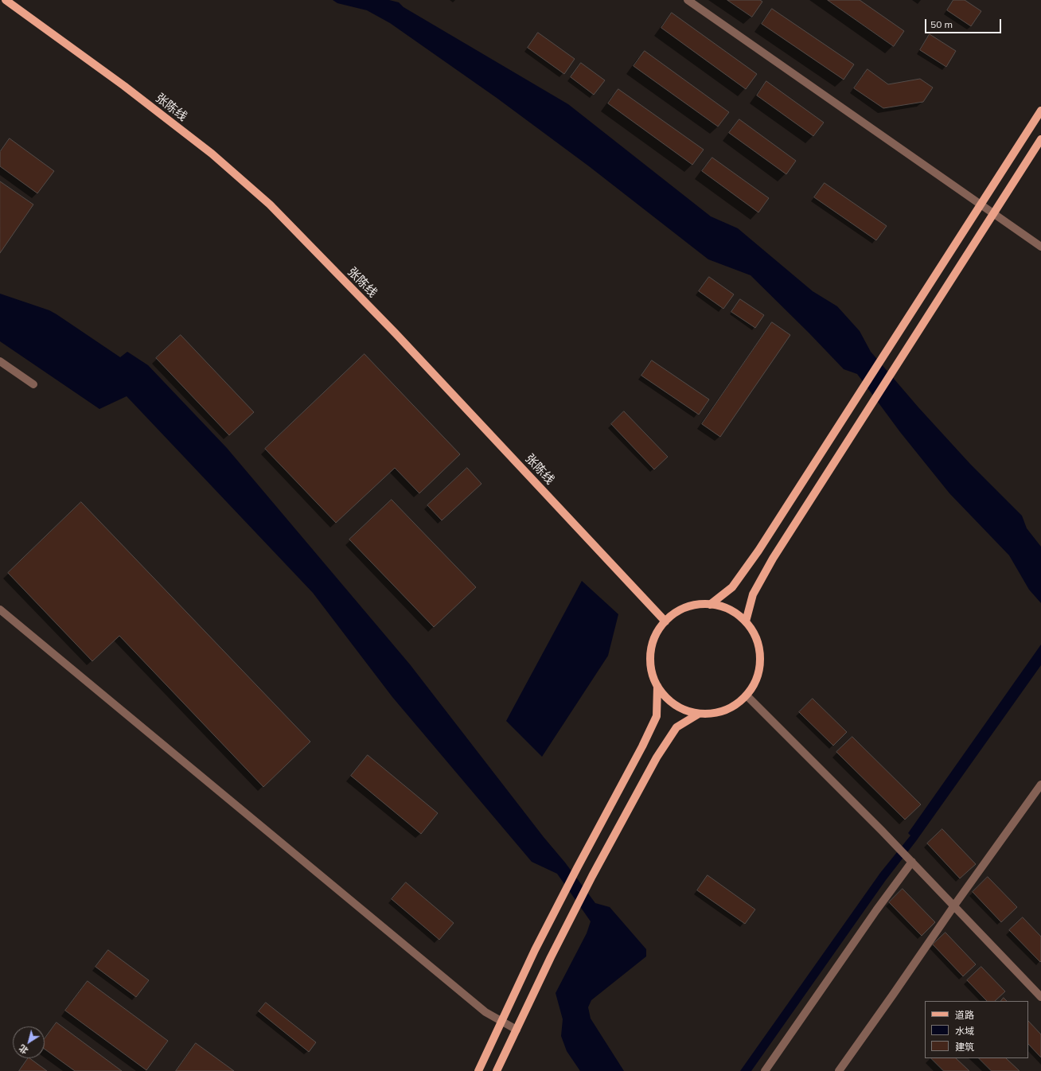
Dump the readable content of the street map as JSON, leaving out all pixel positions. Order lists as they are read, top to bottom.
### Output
{
  "streets": {
    "main road": ["张陈线"]
  },
  "legend": ["道路", "水域", "建筑"],
  "scale_bar": "50 m",
  "north": "bottom left"
}
